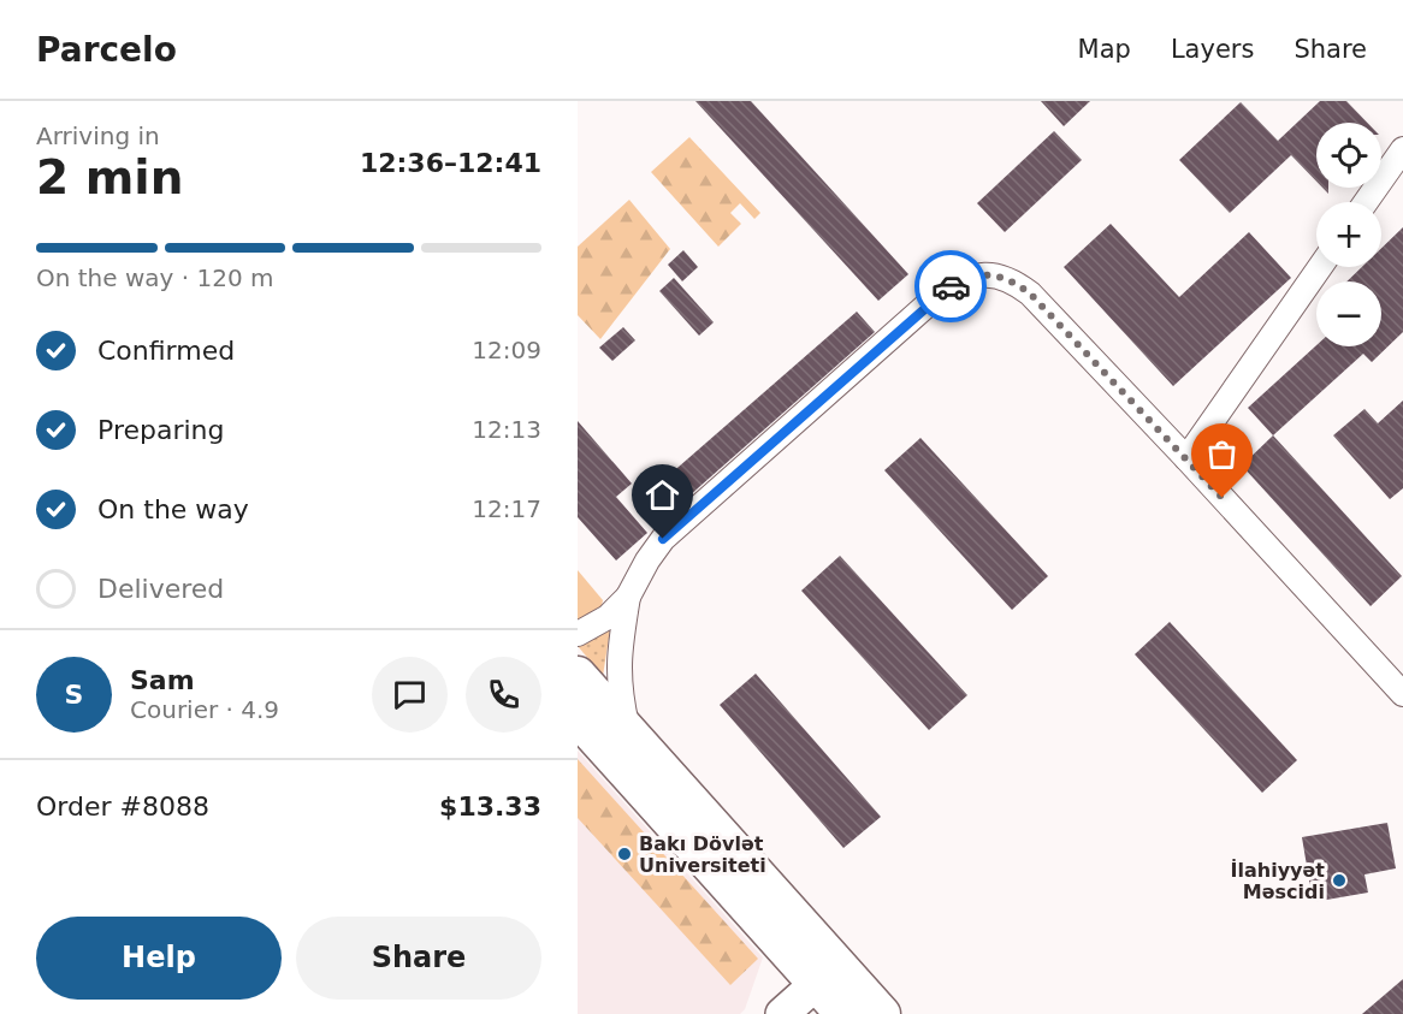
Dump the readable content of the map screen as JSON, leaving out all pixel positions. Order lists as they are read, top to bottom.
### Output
{
  "places": ["Bakı Dövlət Universiteti", "İlahiyyət Məscidi"],
  "page": {
    "header": "Parcelo",
    "nav": ["Map", "Layers", "Share"],
    "heading": ["2 min", "Arriving in", "12:36–12:41"],
    "panel": [
      "Sam",
      "Courier · 4.9",
      "Order #8088",
      "$13.33"
    ],
    "map_buttons": ["+", "−"],
    "bar": "On the way · 120 m",
    "list": [
      ["Confirmed", "12:09"],
      ["Preparing", "12:13"],
      ["On the way", "12:17"],
      "Delivered"
    ],
    "round": "S",
    "buttons": ["Help", "Share"]
  }
}
